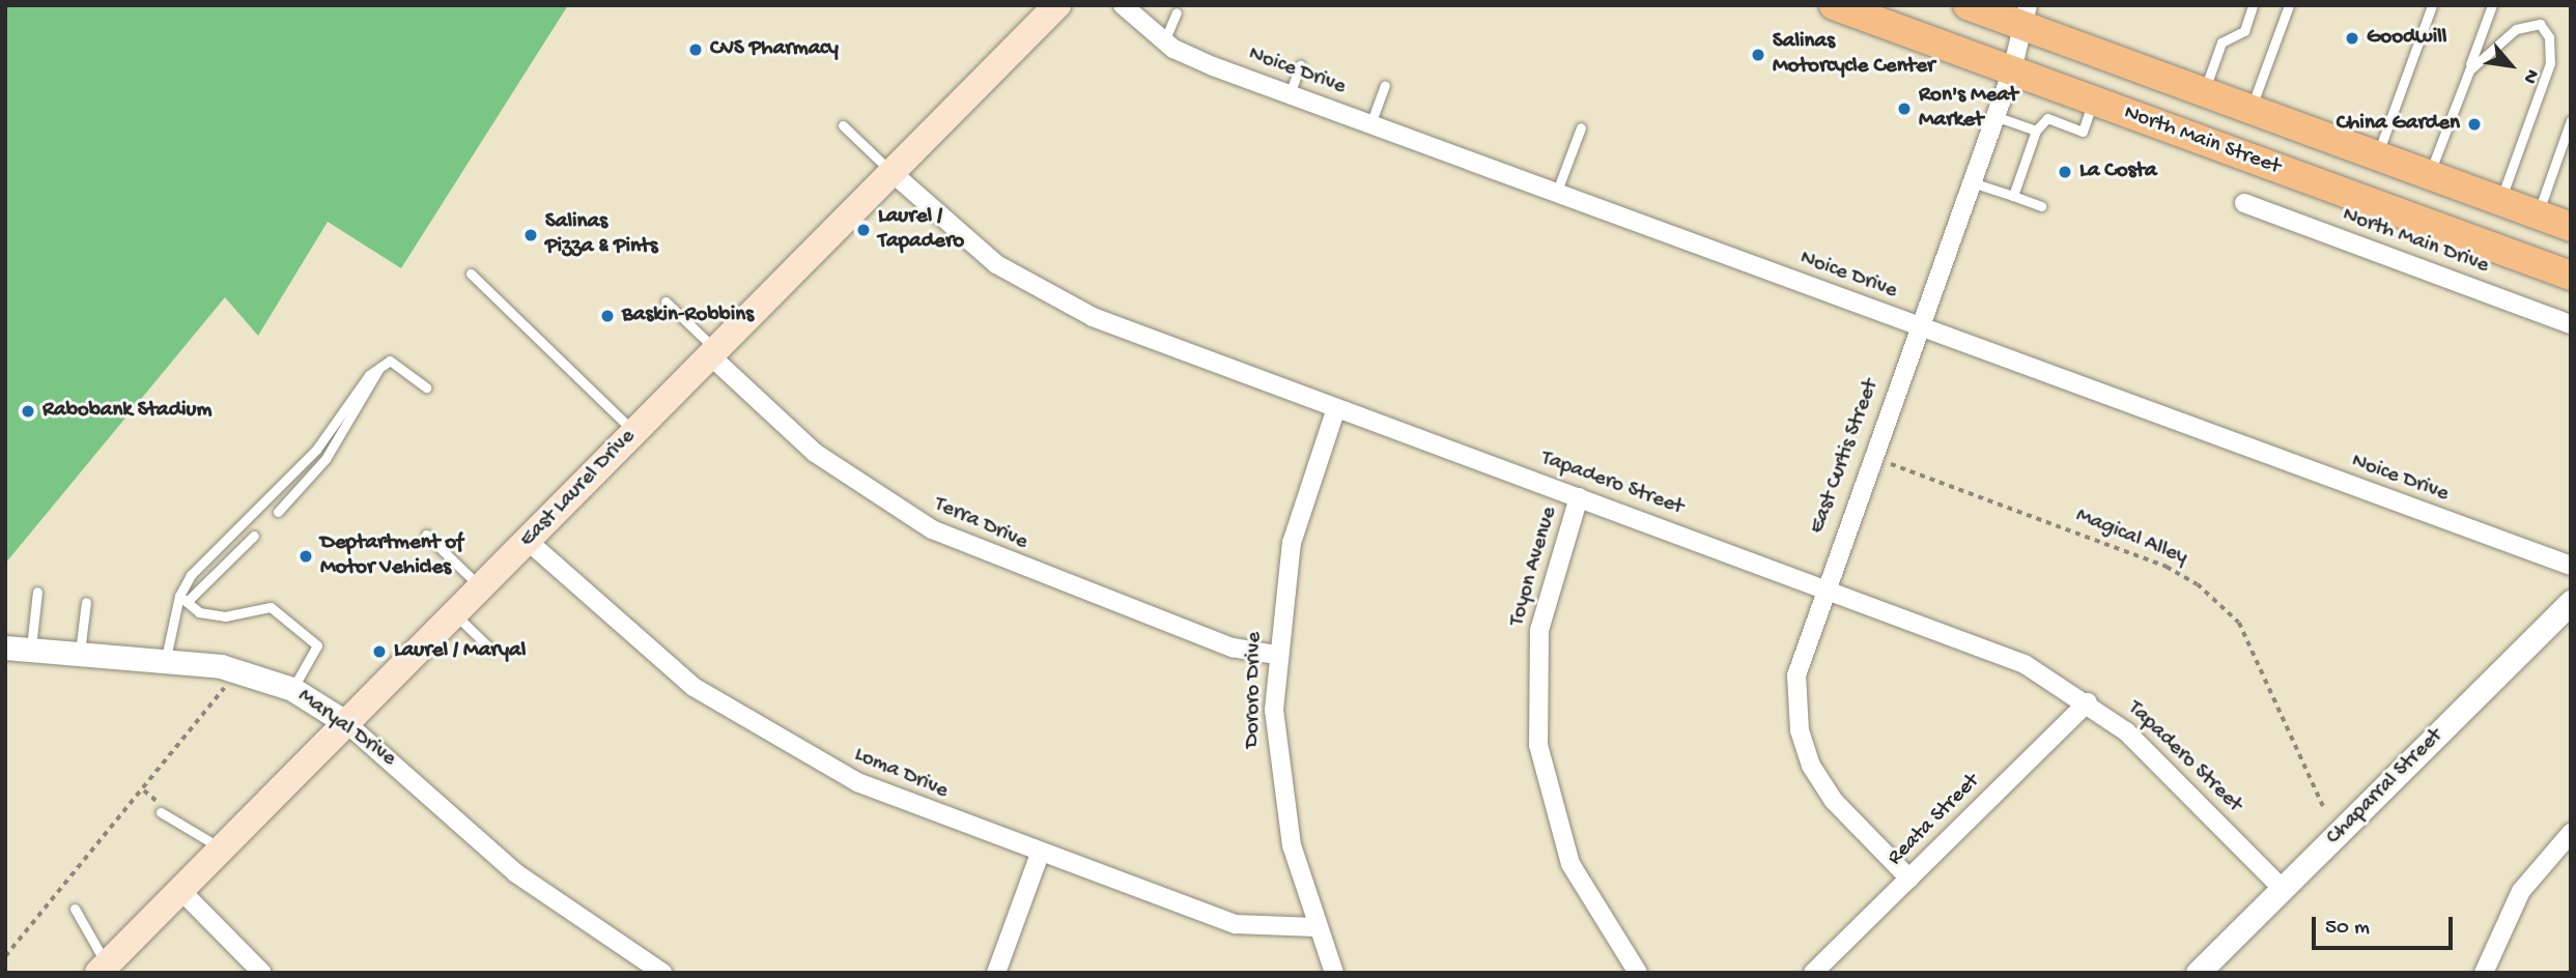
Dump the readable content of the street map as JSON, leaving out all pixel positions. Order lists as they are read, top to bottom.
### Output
{
  "streets": {
    "main road": ["North Main Street", "East Laurel Drive"],
    "street": [
      "Noice Drive",
      "North Main Drive",
      "East Curtis Street",
      "Tapadero Street",
      "Terra Drive",
      "Toyon Avenue",
      "Dororo Drive",
      "Maryal Drive",
      "Loma Drive",
      "Chaparral Street",
      "Reata Street"
    ],
    "path": ["Magical Alley"]
  },
  "crossings": [
    ["Noice Drive", "East Curtis Street"],
    ["North Main Street", "East Curtis Street"],
    ["East Curtis Street", "Tapadero Street"],
    ["East Curtis Street", "Reata Street"],
    ["Tapadero Street", "East Laurel Drive"],
    ["Tapadero Street", "Toyon Avenue"],
    ["Tapadero Street", "Dororo Drive"],
    ["Tapadero Street", "Chaparral Street"],
    ["Tapadero Street", "Reata Street"],
    ["East Laurel Drive", "Terra Drive"],
    ["East Laurel Drive", "Maryal Drive"],
    ["East Laurel Drive", "Loma Drive"],
    ["Terra Drive", "Dororo Drive"],
    ["Dororo Drive", "Loma Drive"]
  ],
  "places": [
    "Goodwill",
    "CVS Pharmacy",
    "Salinas Motorcycle Center",
    "Ron's Meat Market",
    "China Garden",
    "La Costa",
    "Laurel / Tapadero",
    "Salinas Pizza & Pints",
    "Baskin-Robbins",
    "Rabobank Stadium",
    "Deptartment of Motor Vehicles",
    "Laurel / Maryal"
  ],
  "scale_bar": "50 m",
  "north": "bottom right"
}
